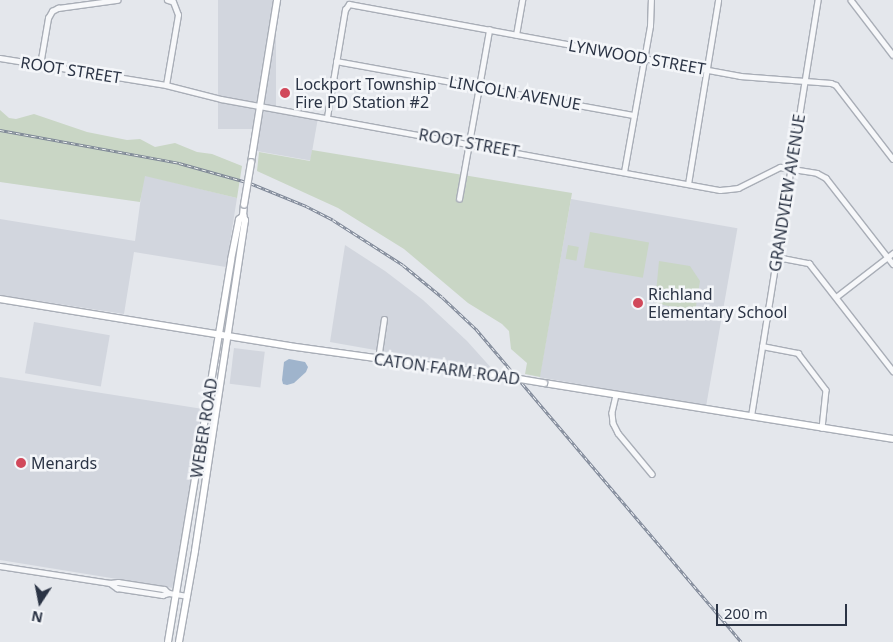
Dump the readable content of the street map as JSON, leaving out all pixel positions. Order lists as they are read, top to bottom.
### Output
{
  "streets": {
    "main road": ["CATON FARM ROAD", "WEBER ROAD"],
    "street": [
      "LYNWOOD STREET",
      "ROOT STREET",
      "LINCOLN AVENUE",
      "GRANDVIEW AVENUE"
    ]
  },
  "crossings": [
    ["LYNWOOD STREET", "LINCOLN AVENUE"],
    ["LYNWOOD STREET", "GRANDVIEW AVENUE"],
    ["ROOT STREET", "GRANDVIEW AVENUE"],
    ["ROOT STREET", "WEBER ROAD"],
    ["GRANDVIEW AVENUE", "CATON FARM ROAD"],
    ["CATON FARM ROAD", "WEBER ROAD"]
  ],
  "places": ["Lockport Township Fire PD Station #2", "Richland Elementary School", "Menards"],
  "scale_bar": "200 m",
  "north": "bottom"
}
